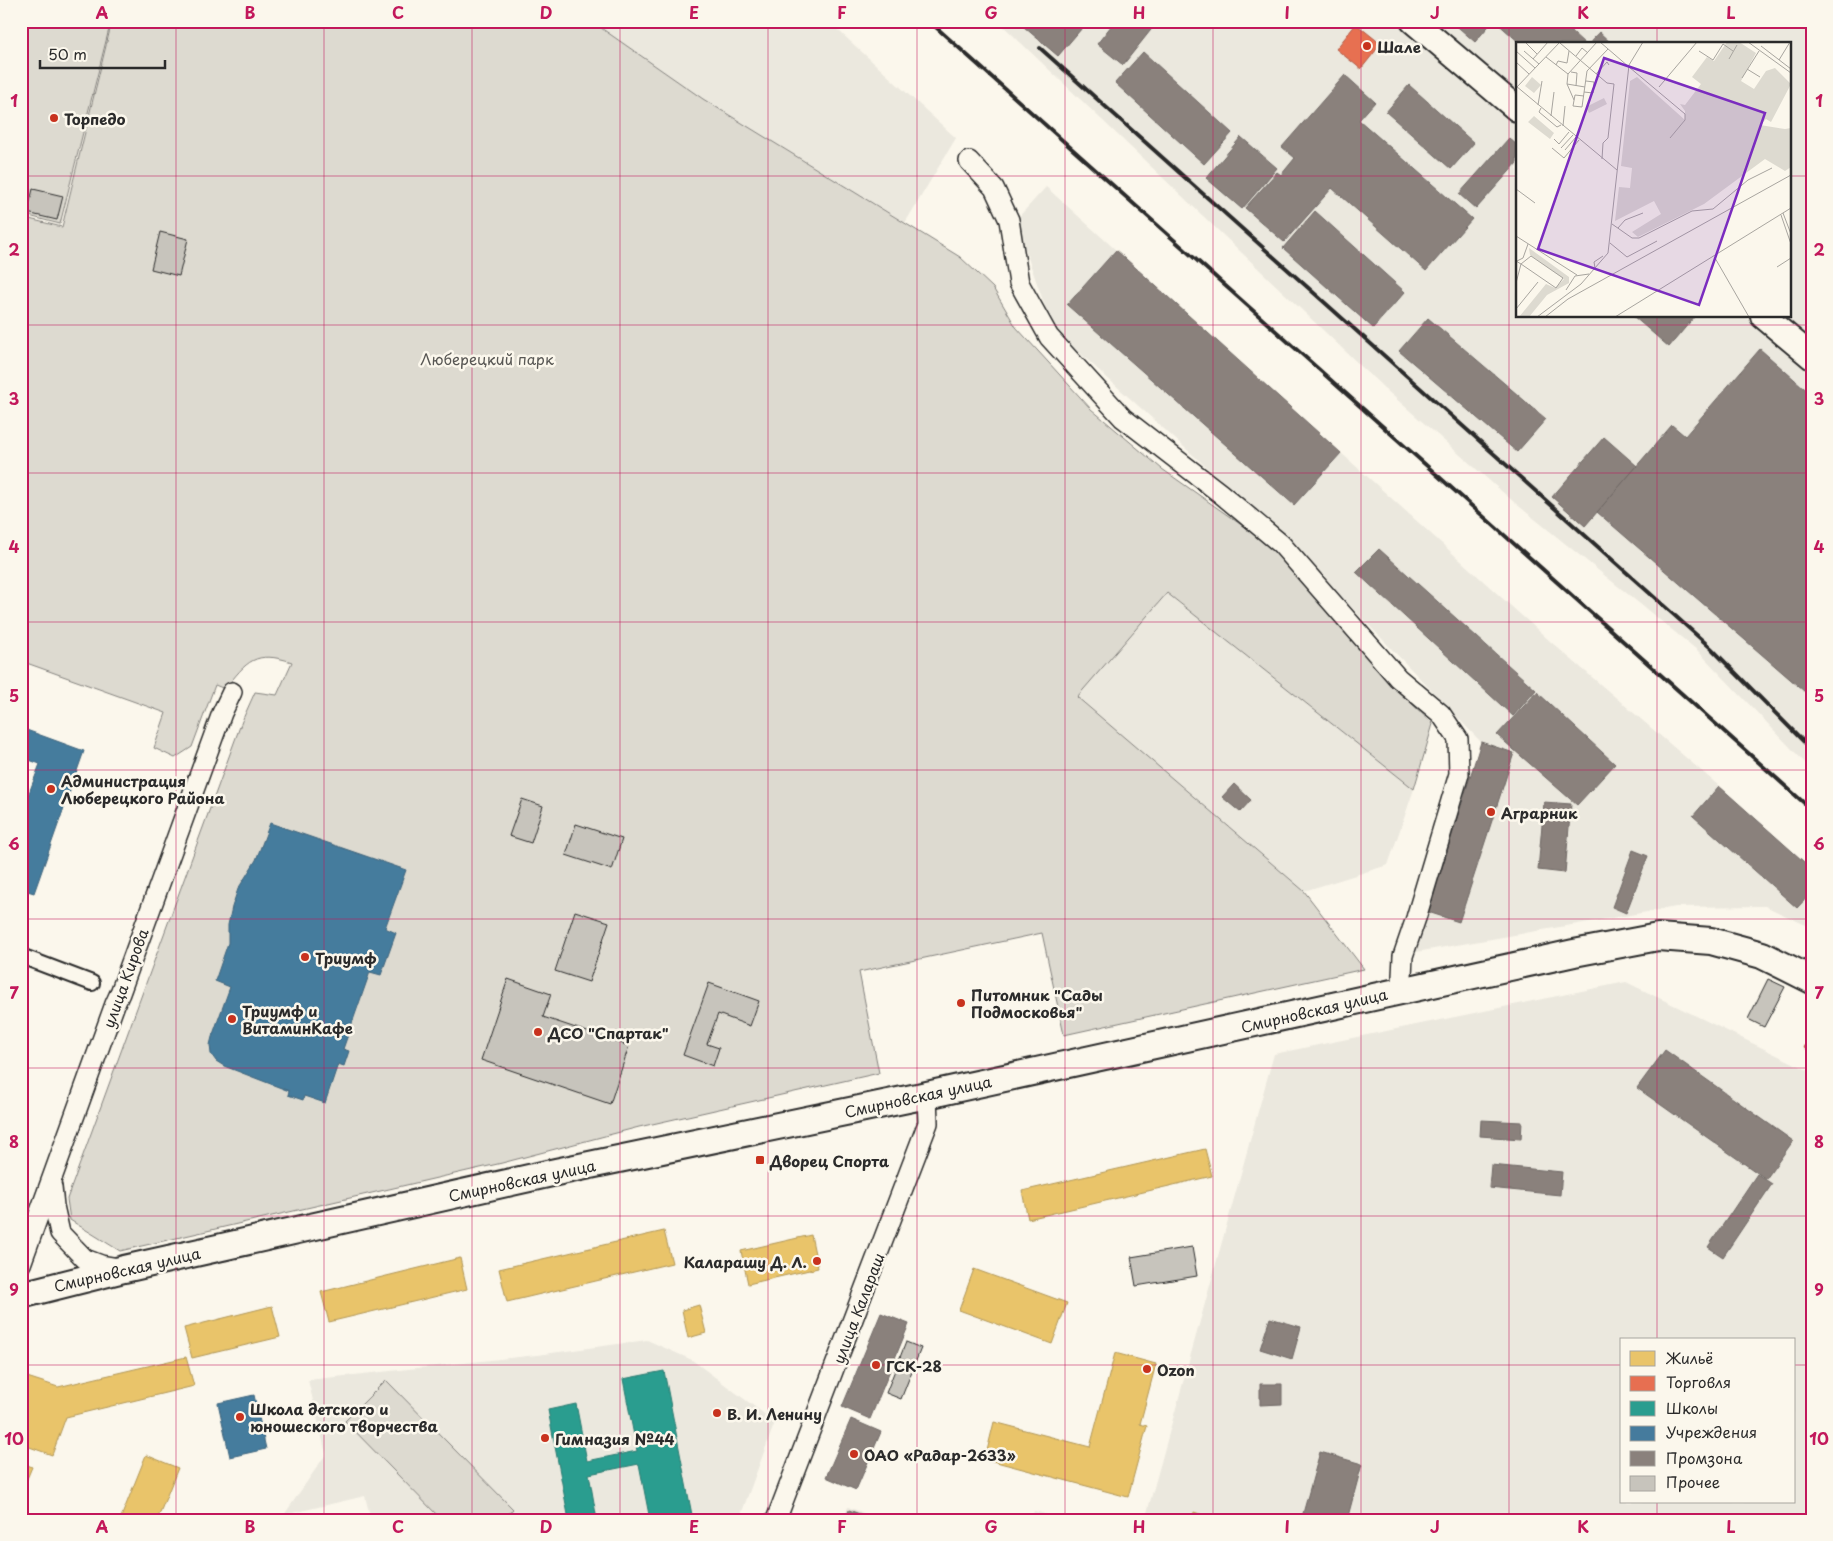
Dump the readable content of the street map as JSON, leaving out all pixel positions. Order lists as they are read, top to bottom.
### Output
{
  "streets": {
    "main road": ["Смирновская улица"],
    "street": ["улица Кирова", "улица Калараш"]
  },
  "crossings": [
    ["Смирновская улица", "улица Калараш"]
  ],
  "parks": ["Люберецкий парк"],
  "places": {
    "other": [
      "Шале",
      "Торпедо",
      "Администрация Люберецкого Района",
      "Аграрник",
      "Триумф",
      "Питомник \"Сады Подмосковья\"",
      "Триумф и ВитаминКафе",
      "ДСО \"Спартак\"",
      "Каларашу Д. Л.",
      "ГСК-28",
      "Ozon",
      "В. И. Ленину",
      "Школа детского и юношеского творчества",
      "Гимназия №44",
      "ОАО «Радар-2633»"
    ],
    "transit": ["Дворец Спорта"]
  },
  "legend": [
    "Жильё",
    "Торговля",
    "Школы",
    "Учреждения",
    "Промзона",
    "Прочее"
  ],
  "scale_bar": "50 m",
  "grid": {
    "columns": [
      "A",
      "B",
      "C",
      "D",
      "E",
      "F",
      "G",
      "H",
      "I",
      "J",
      "K",
      "L"
    ],
    "rows": [
      "1",
      "2",
      "3",
      "4",
      "5",
      "6",
      "7",
      "8",
      "9",
      "10"
    ]
  }
}
